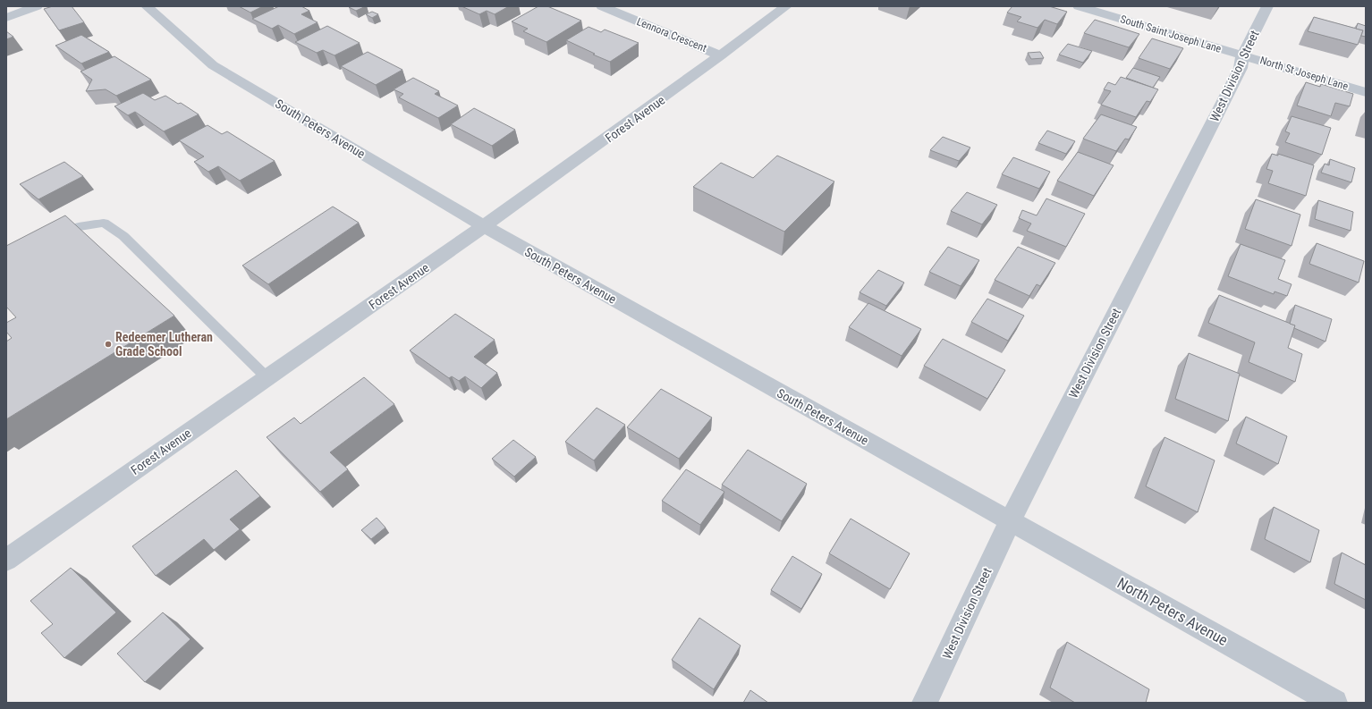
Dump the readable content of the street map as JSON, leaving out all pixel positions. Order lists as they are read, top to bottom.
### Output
{
  "streets": {
    "street": [
      "South Saint Joseph Lane",
      "Lennora Crescent",
      "North St Joseph Lane",
      "West Division Street",
      "Forest Avenue",
      "South Peters Avenue",
      "North Peters Avenue"
    ]
  },
  "crossings": [
    ["South Saint Joseph Lane", "North St Joseph Lane"],
    ["South Saint Joseph Lane", "West Division Street"],
    ["Lennora Crescent", "Forest Avenue"],
    ["North St Joseph Lane", "West Division Street"],
    ["West Division Street", "South Peters Avenue"],
    ["West Division Street", "North Peters Avenue"],
    ["Forest Avenue", "South Peters Avenue"],
    ["South Peters Avenue", "North Peters Avenue"]
  ],
  "places": ["Redeemer Lutheran Grade School"]
}
